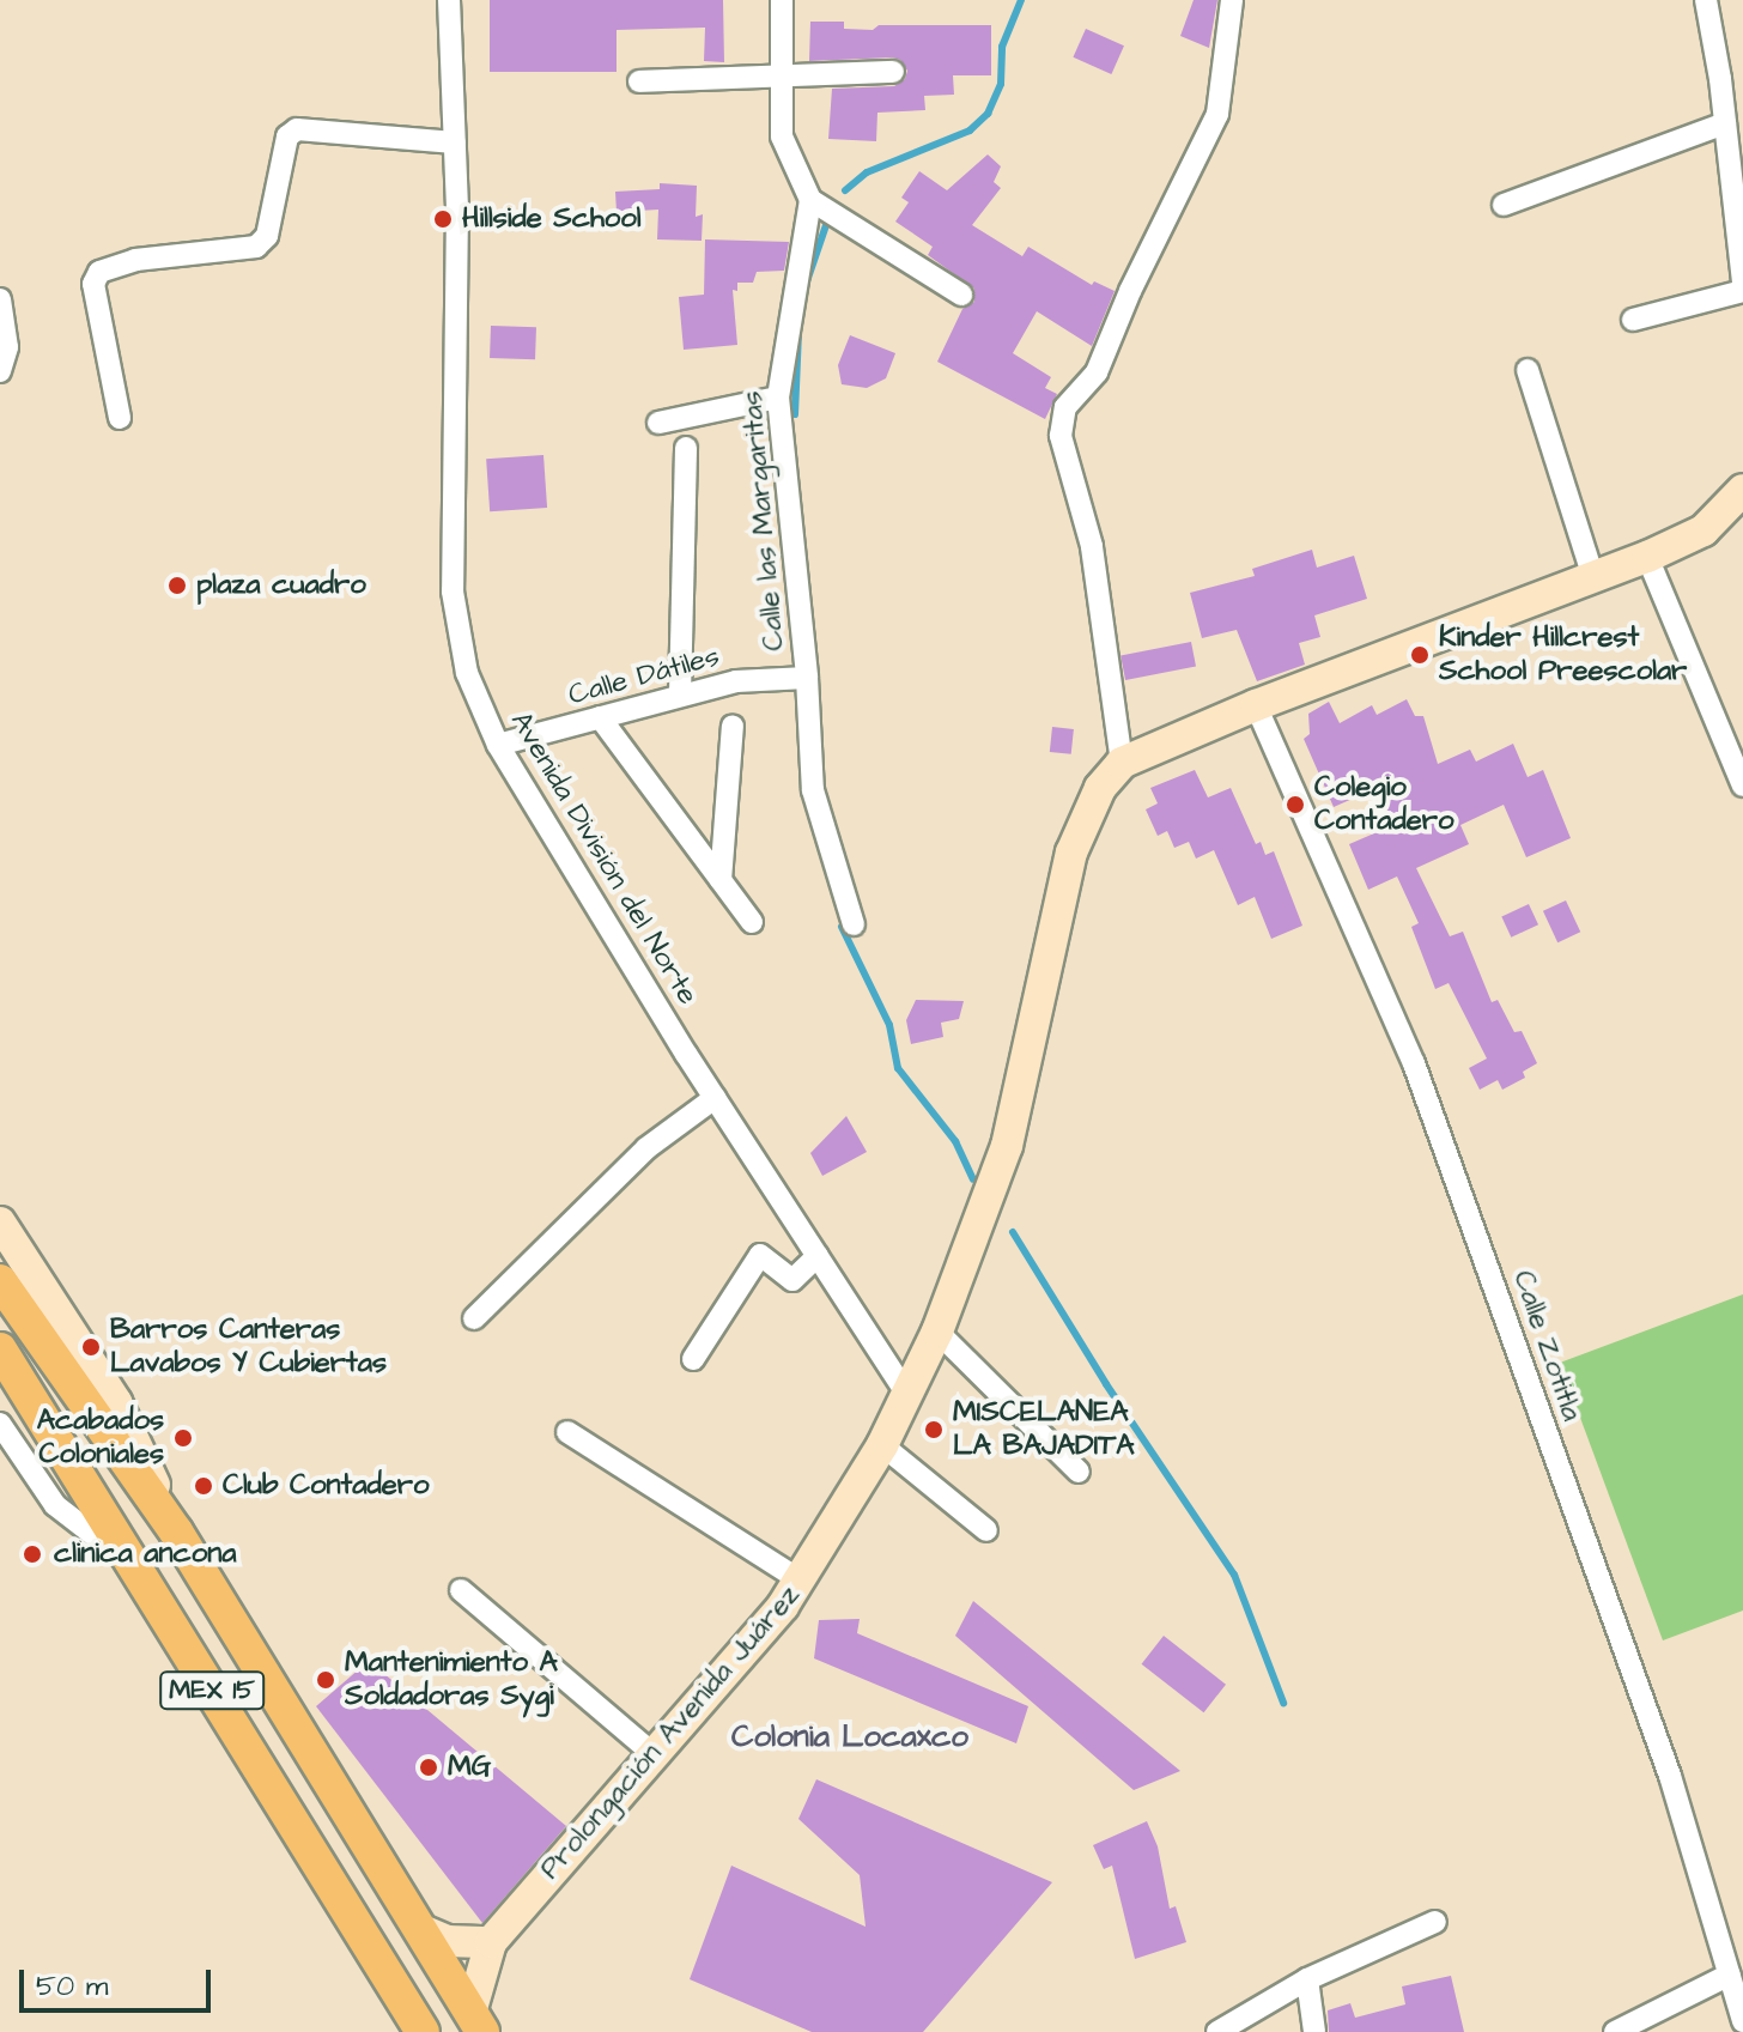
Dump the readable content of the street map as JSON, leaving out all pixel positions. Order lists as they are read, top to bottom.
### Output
{
  "streets": {
    "main road": ["MEX 15"],
    "street": [
      "Calle las Margaritas",
      "Calle Dátiles",
      "Avenida División del Norte",
      "Calle Zotitla",
      "Prolongación Avenida Juárez"
    ]
  },
  "crossings": [
    ["Calle las Margaritas", "Calle Dátiles"],
    ["Calle Dátiles", "Avenida División del Norte"],
    ["Avenida División del Norte", "Prolongación Avenida Juárez"],
    ["MEX 15", "Prolongación Avenida Juárez"]
  ],
  "districts": ["Colonia Locaxco"],
  "places": [
    "Hillside School",
    "plaza cuadro",
    "Kinder Hillcrest School Preescolar",
    "Colegio Contadero",
    "Barros Canteras Lavabos Y Cubiertas",
    "MISCELANEA LA BAJADITA",
    "Acabados Coloniales",
    "Club Contadero",
    "clinica ancona",
    "Mantenimiento A Soldadoras Sygi",
    "MG"
  ],
  "scale_bar": "50 m"
}
